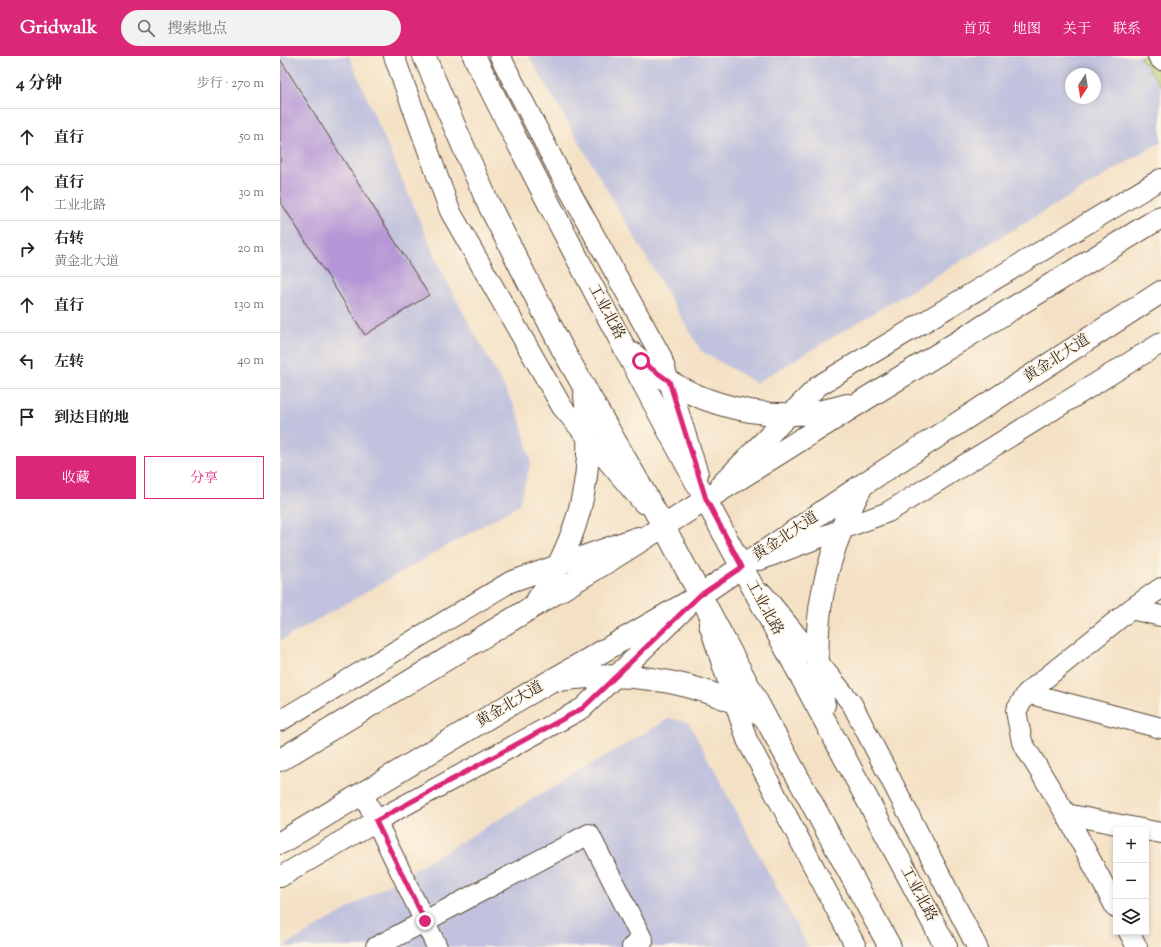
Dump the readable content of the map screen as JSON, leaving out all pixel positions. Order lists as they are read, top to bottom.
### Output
{
  "streets": {
    "main road": ["工业北路", "黄金北大道"]
  },
  "crossings": [
    ["工业北路", "黄金北大道"]
  ],
  "north": "bottom",
  "page": {
    "header": "Gridwalk",
    "search": "搜索地点",
    "nav": [
      "首页",
      "地图",
      "关于",
      "联系"
    ],
    "heading": ["4 分钟", "步行 · 270 m"],
    "list": [
      ["直行", "50 m"],
      ["直行", "工业北路", "30 m"],
      ["右转", "黄金北大道", "20 m"],
      ["直行", "130 m"],
      ["左转", "40 m"],
      "到达目的地"
    ],
    "buttons": ["收藏", "分享"],
    "map_buttons": ["+", "−"]
  }
}
